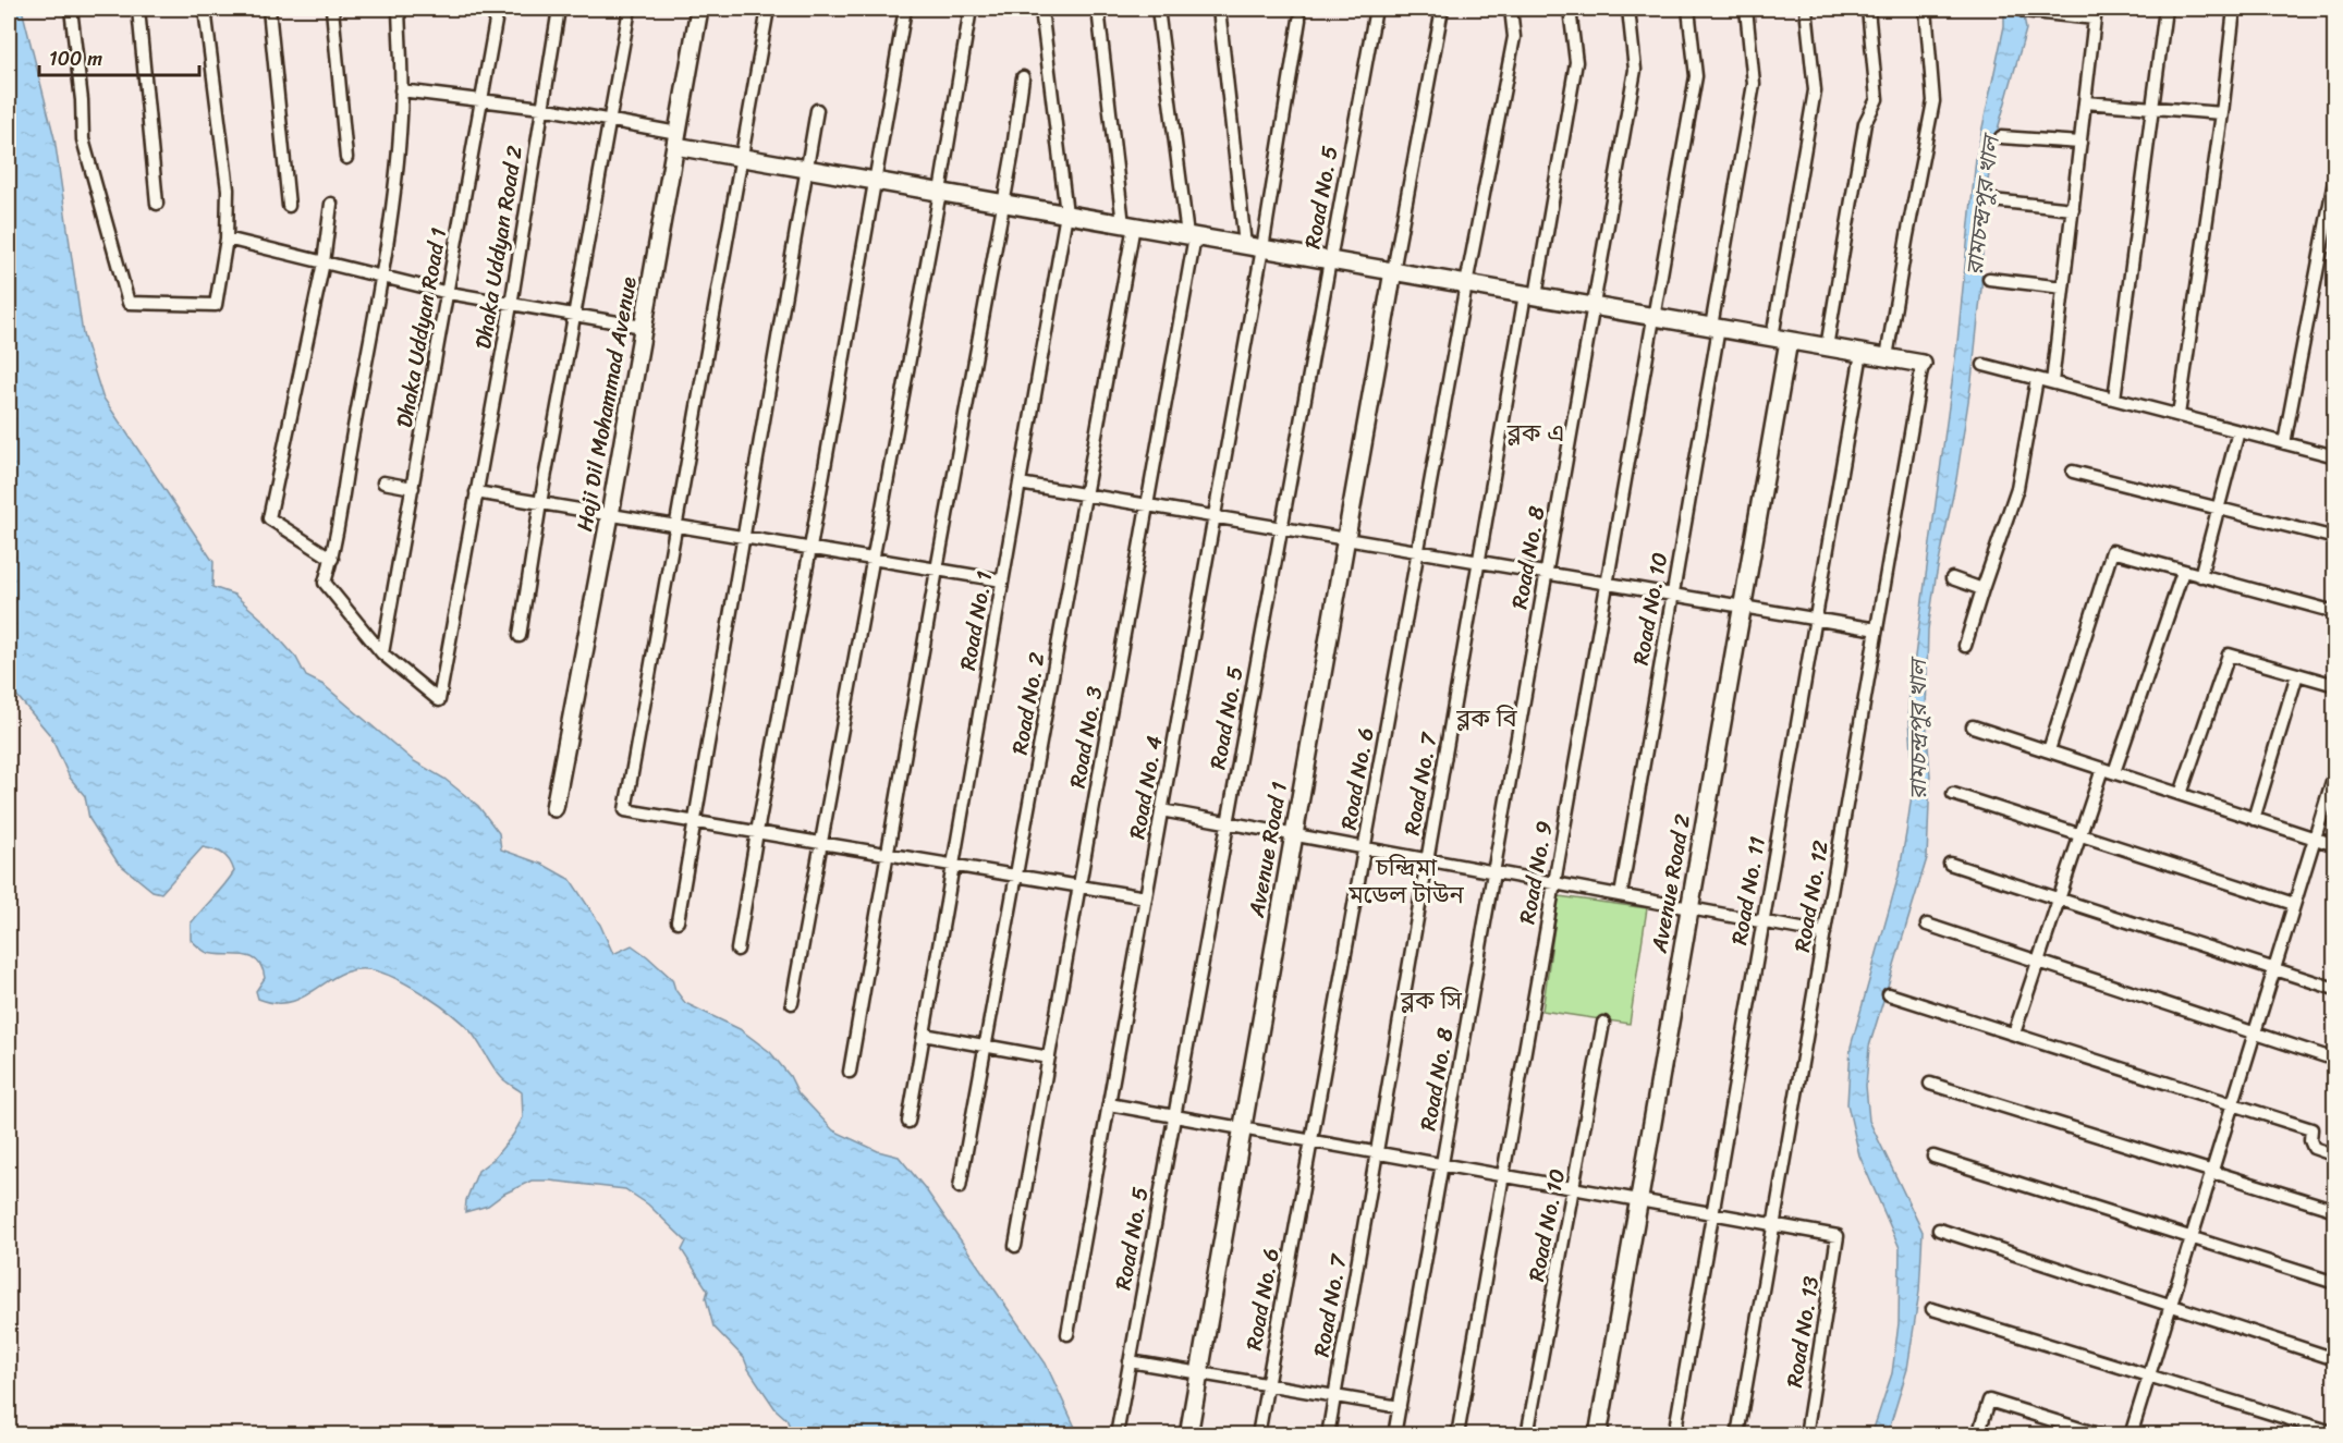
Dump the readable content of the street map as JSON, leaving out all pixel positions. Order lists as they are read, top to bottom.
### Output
{
  "streets": {
    "street": [
      "Road No. 5",
      "Dhaka Uddyan Road 2",
      "Dhaka Uddyan Road 1",
      "Haji Dil Mohammad Avenue",
      "Road No. 8",
      "Road No. 10",
      "Road No. 1",
      "Road No. 2",
      "Road No. 3",
      "Road No. 6",
      "Road No. 7",
      "Road No. 4",
      "Avenue Road 1",
      "Road No. 9",
      "Avenue Road 2",
      "Road No. 11",
      "Road No. 12",
      "Road No. 13"
    ]
  },
  "crossings": [
    ["Dhaka Uddyan Road 2", "Dhaka Uddyan Road 1"],
    ["Road No. 12", "Road No. 13"]
  ],
  "districts": [
    "ব্লক এ",
    "ব্লক বি",
    "চন্দ্রিমা মডেল টাউন",
    "ব্লক সি"
  ],
  "water": ["রামচন্দ্রপুর খাল"],
  "scale_bar": "100 m"
}
